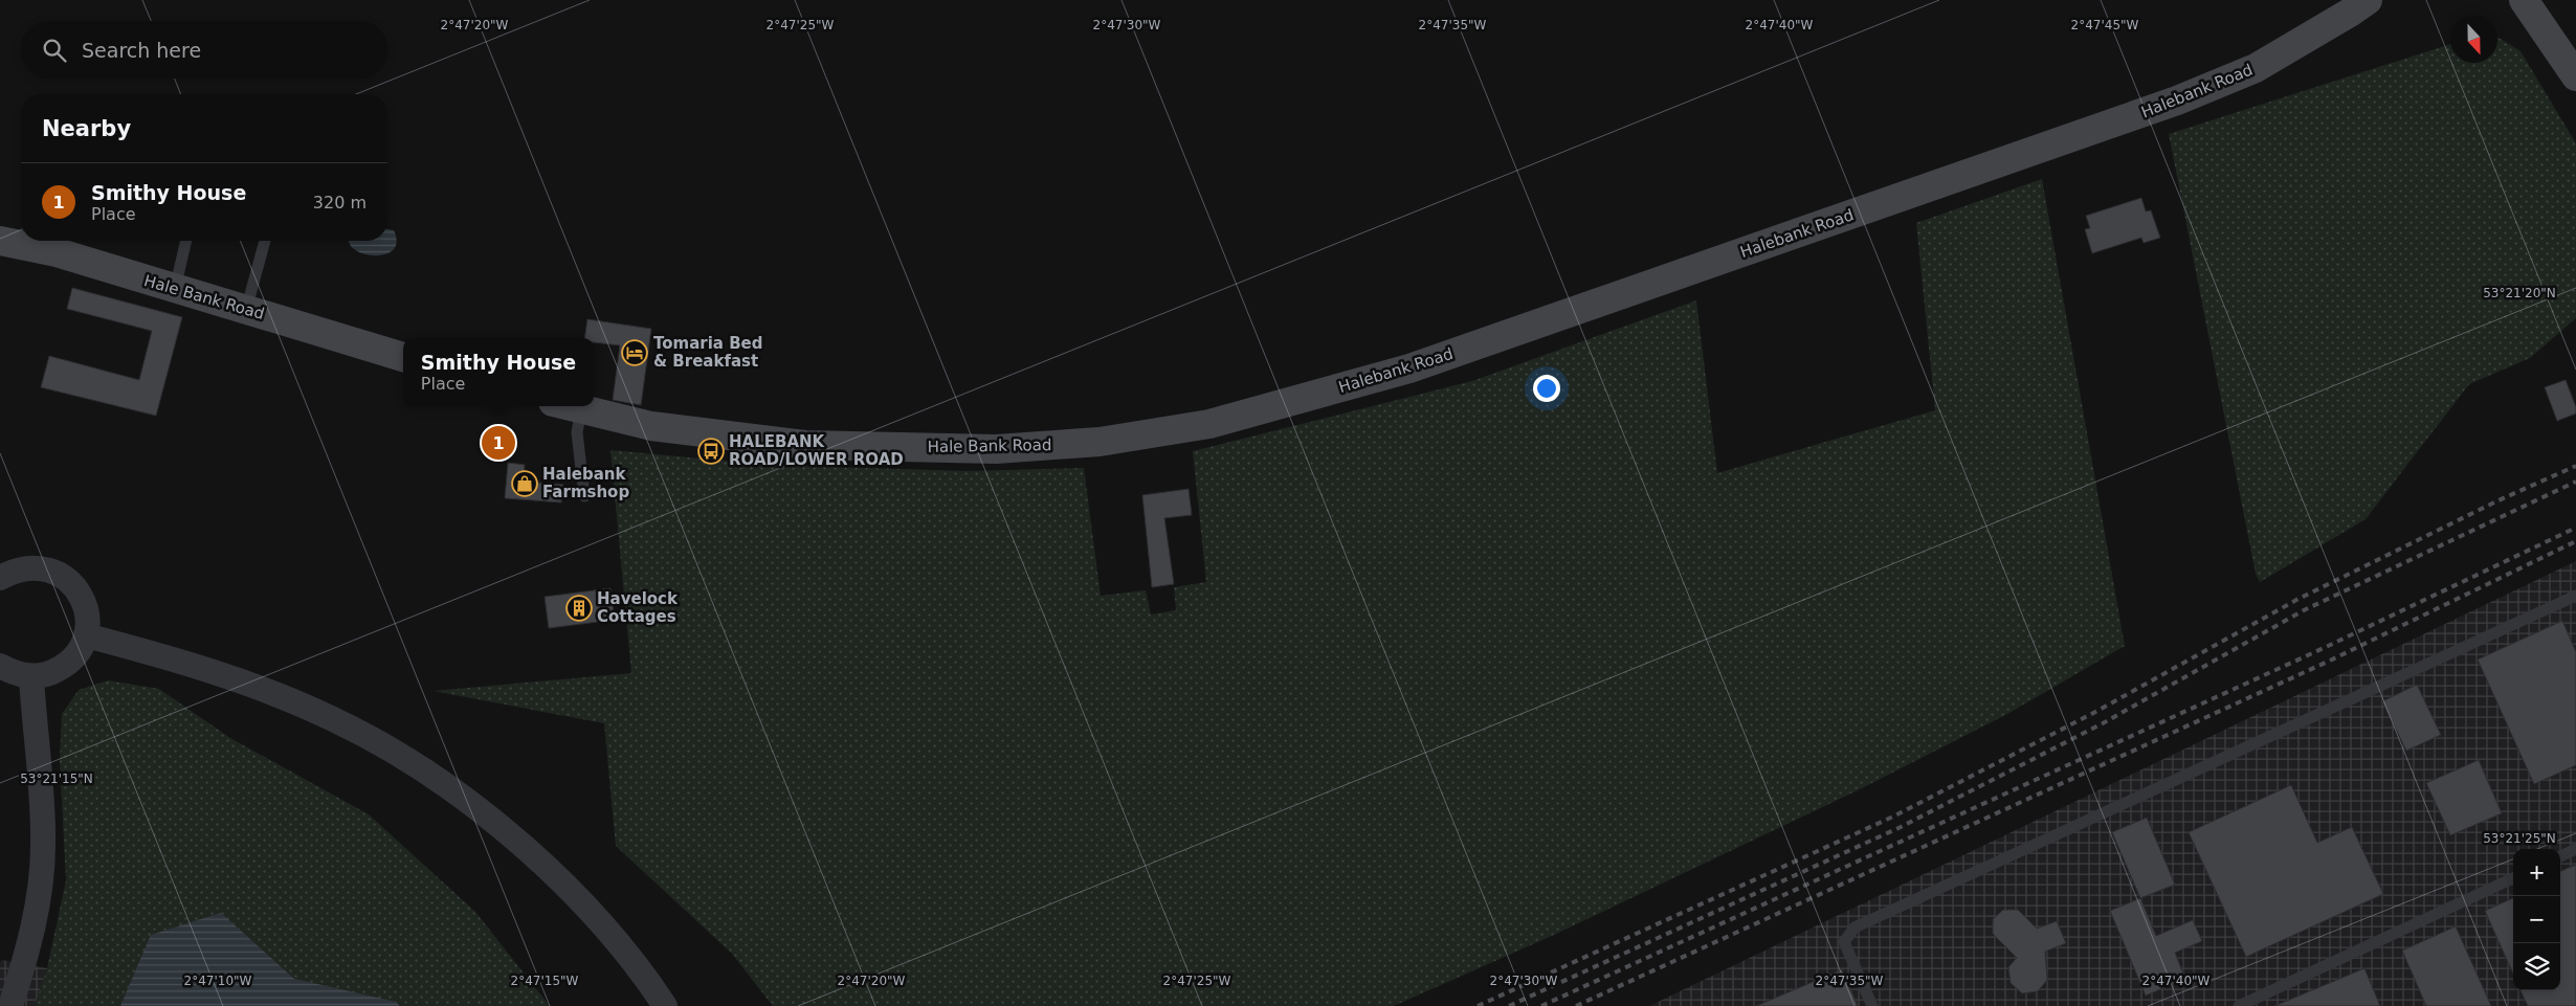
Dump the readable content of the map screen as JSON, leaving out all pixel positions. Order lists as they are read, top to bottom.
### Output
{
  "streets": {
    "street": ["Halebank Road", "Hale Bank Road"]
  },
  "crossings": [
    ["Halebank Road", "Hale Bank Road"]
  ],
  "places": {
    "hotel": ["Tomaria Bed & Breakfast"],
    "bus stop": ["HALEBANK ROAD/LOWER ROAD"],
    "shop": ["Halebank Farmshop"],
    "building": ["Havelock Cottages"]
  },
  "north": "bottom",
  "page": {
    "search": "Search here",
    "heading": "Nearby",
    "list": [
      {
        "mark": "1",
        "name": "Smithy House",
        "note": "Place",
        "value": "320 m"
      }
    ],
    "popup": ["Smithy House", "Place"],
    "pins": "1",
    "map_buttons": ["+", "−"]
  },
  "coordinates": [
    "2°47'20\"W",
    "2°47'25\"W",
    "2°47'30\"W",
    "2°47'35\"W",
    "2°47'40\"W",
    "2°47'45\"W",
    "53°21'20\"N",
    "53°21'15\"N",
    "53°21'25\"N",
    "2°47'10\"W",
    "2°47'15\"W"
  ]
}
